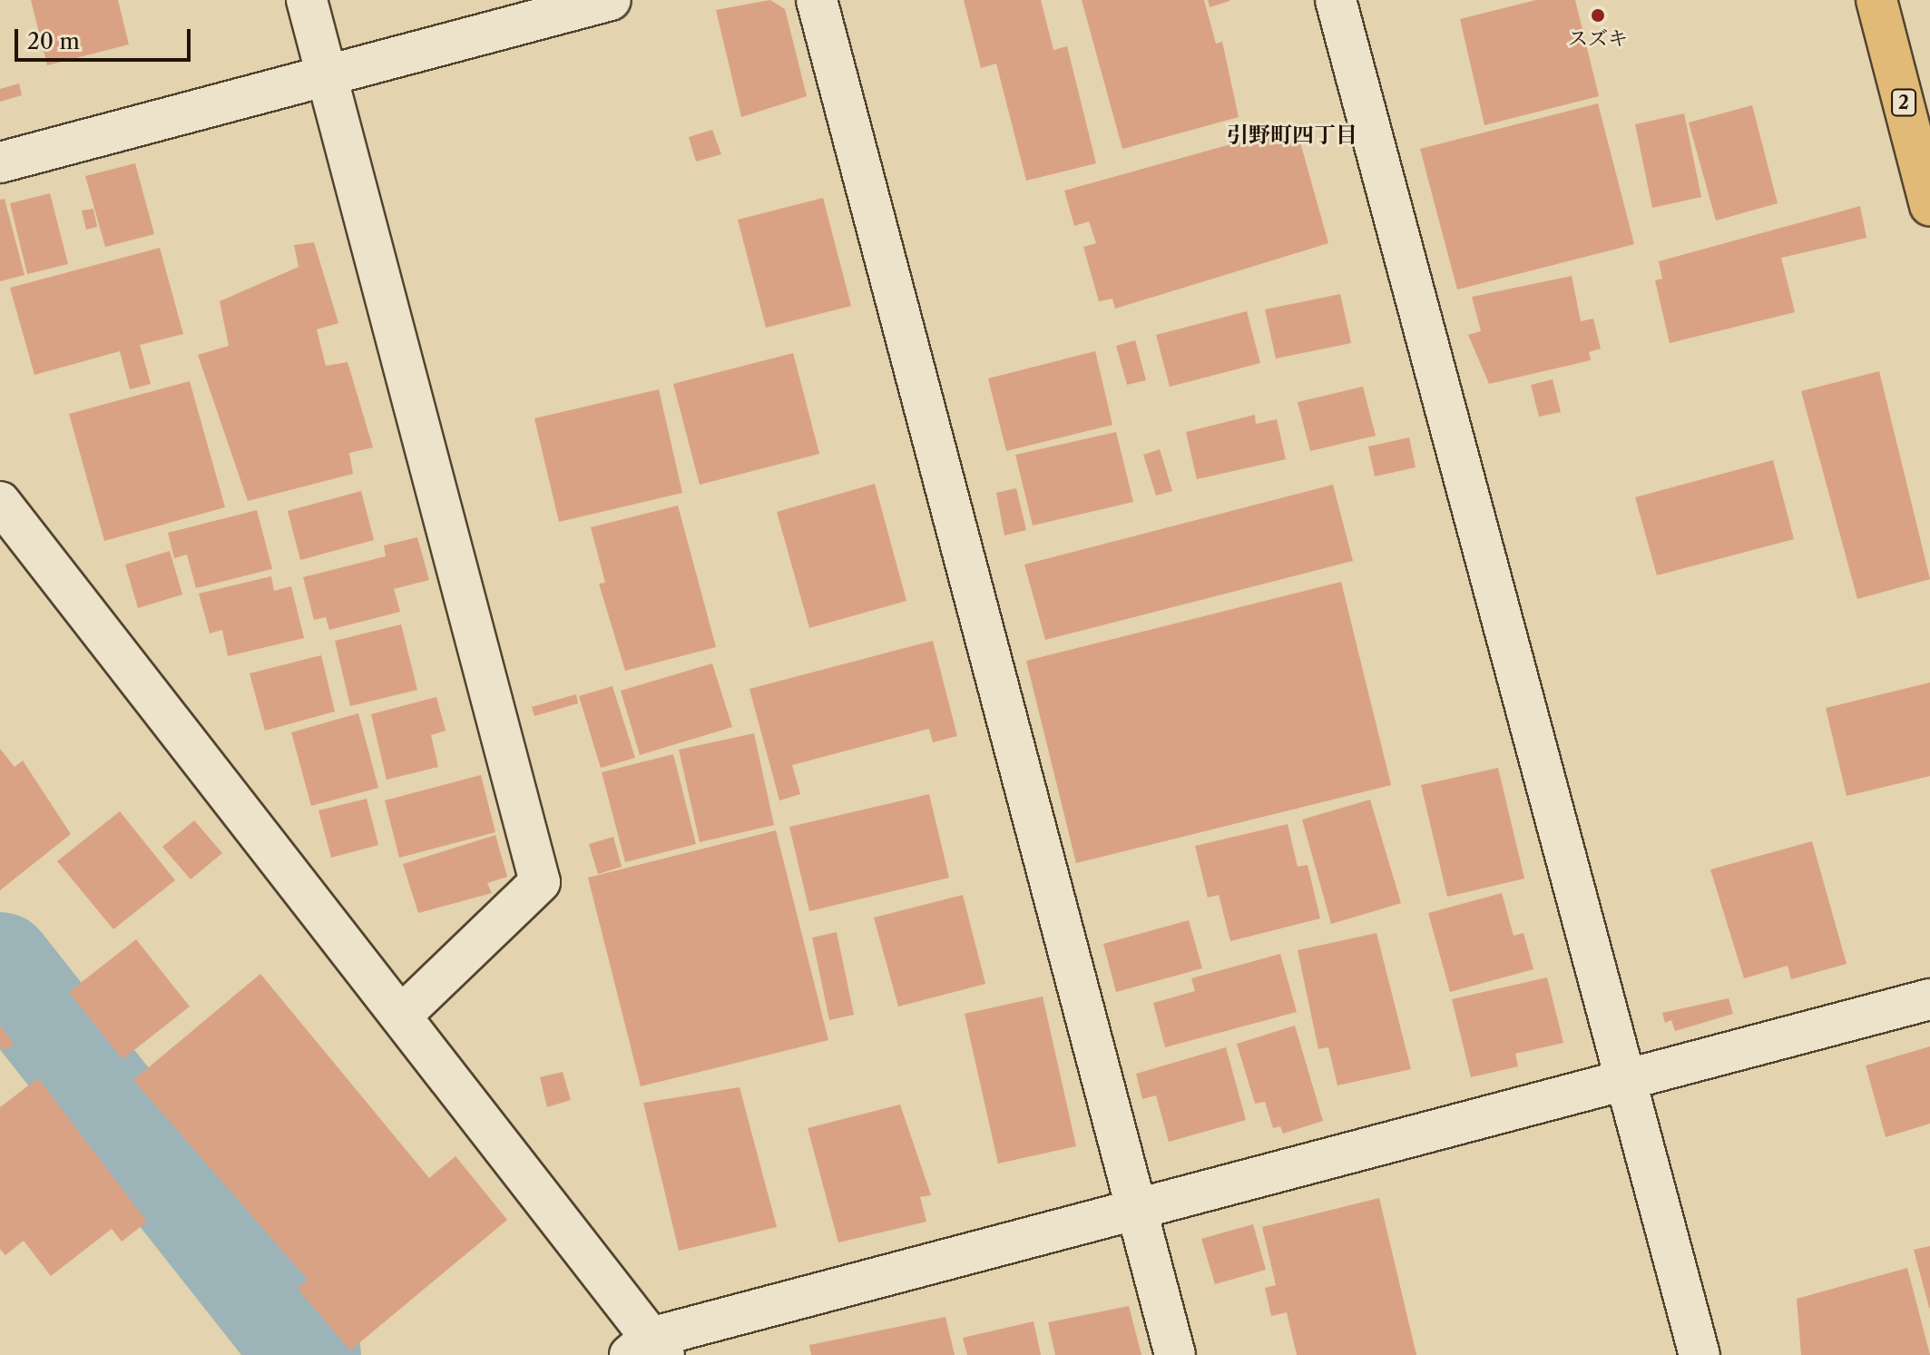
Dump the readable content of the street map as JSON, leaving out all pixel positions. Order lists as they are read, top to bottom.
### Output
{
  "streets": {
    "highway": ["2"]
  },
  "districts": ["引野町四丁目"],
  "places": ["スズキ"],
  "scale_bar": "20 m"
}
